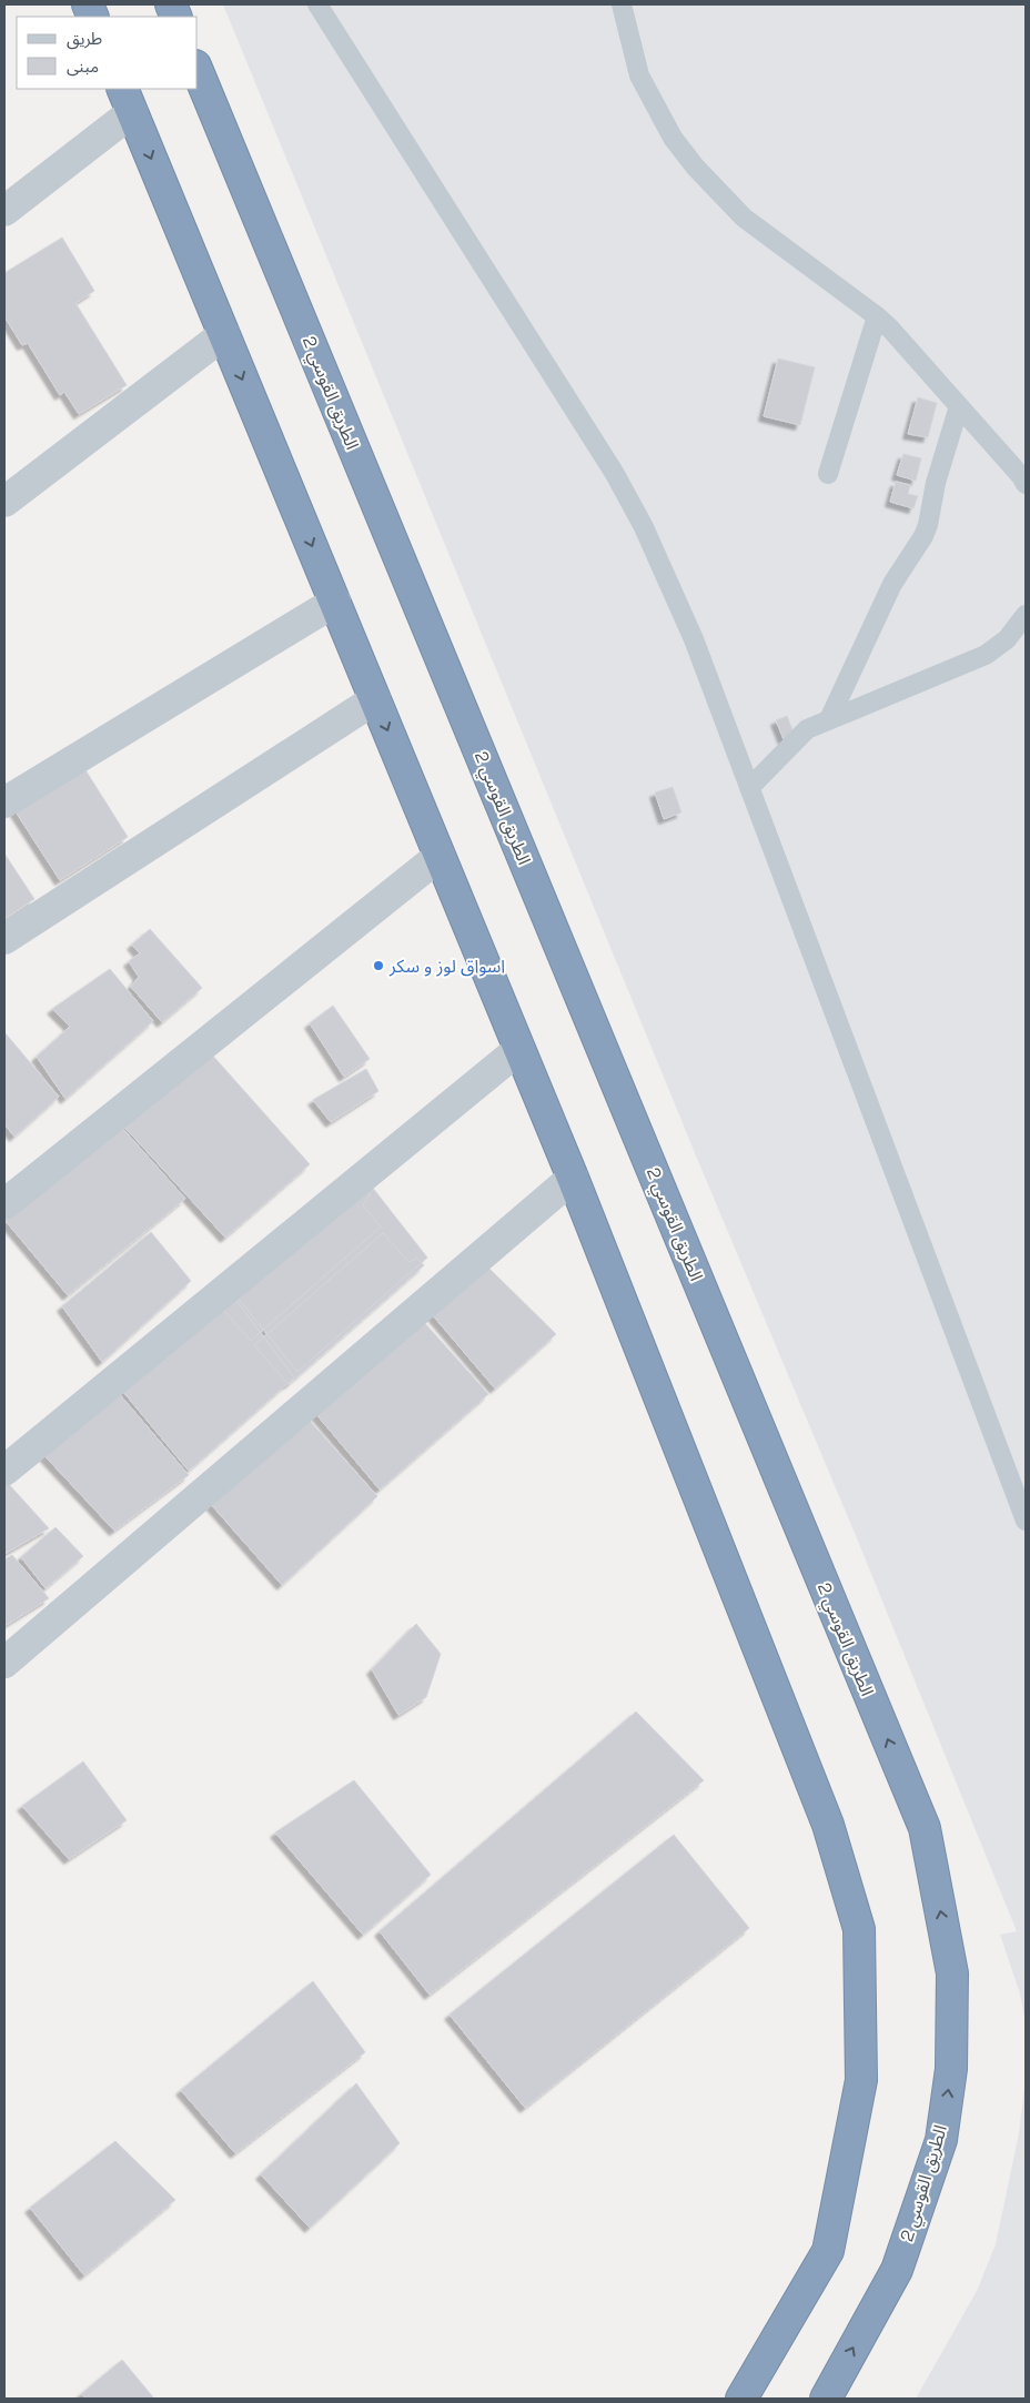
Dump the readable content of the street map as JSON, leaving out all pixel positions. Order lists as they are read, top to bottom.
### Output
{
  "streets": {
    "highway": ["الطريق القوسي 2"]
  },
  "places": ["اسواق لوز و سكر"],
  "legend": ["طريق", "مبنى"]
}
